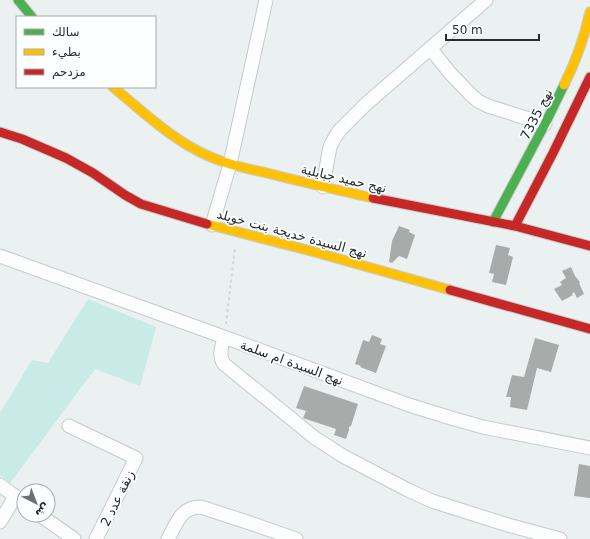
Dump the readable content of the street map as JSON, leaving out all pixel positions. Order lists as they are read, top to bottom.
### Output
{
  "streets": {
    "street": [
      "نهج 7335",
      "نهج حميد جبايلية",
      "نهج السيدة خديجة بنت خويلد",
      "نهج السيدة ام سلمة",
      "زنقة عدد 2"
    ]
  },
  "crossings": [
    ["نهج 7335", "نهج حميد جبايلية"]
  ],
  "legend": ["سالك", "بطيء", "مزدحم"],
  "scale_bar": "50 m",
  "north": "bottom right"
}
